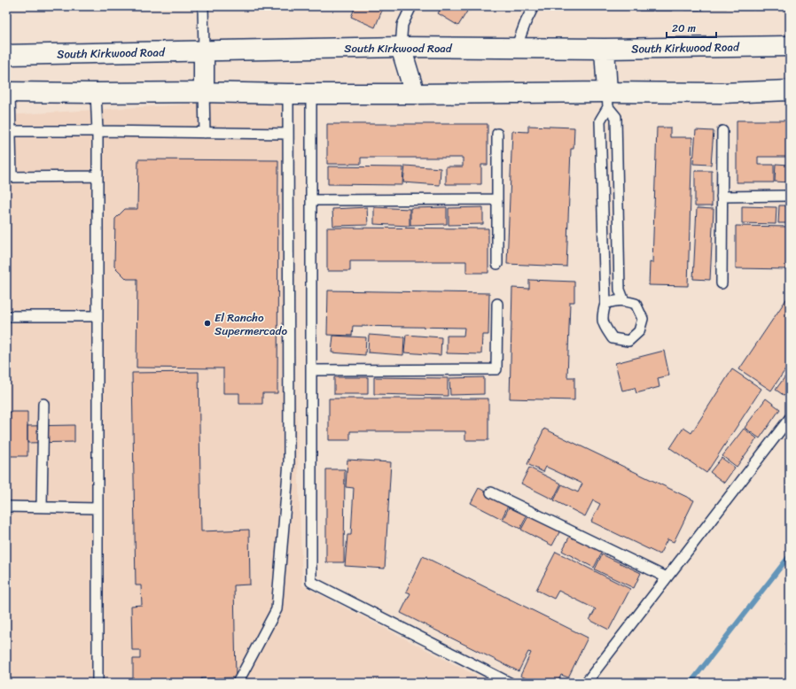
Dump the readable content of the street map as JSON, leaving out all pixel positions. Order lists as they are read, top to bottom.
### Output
{
  "streets": {
    "main road": ["South Kirkwood Road"]
  },
  "places": ["El Rancho Supermercado"],
  "scale_bar": "20 m"
}
